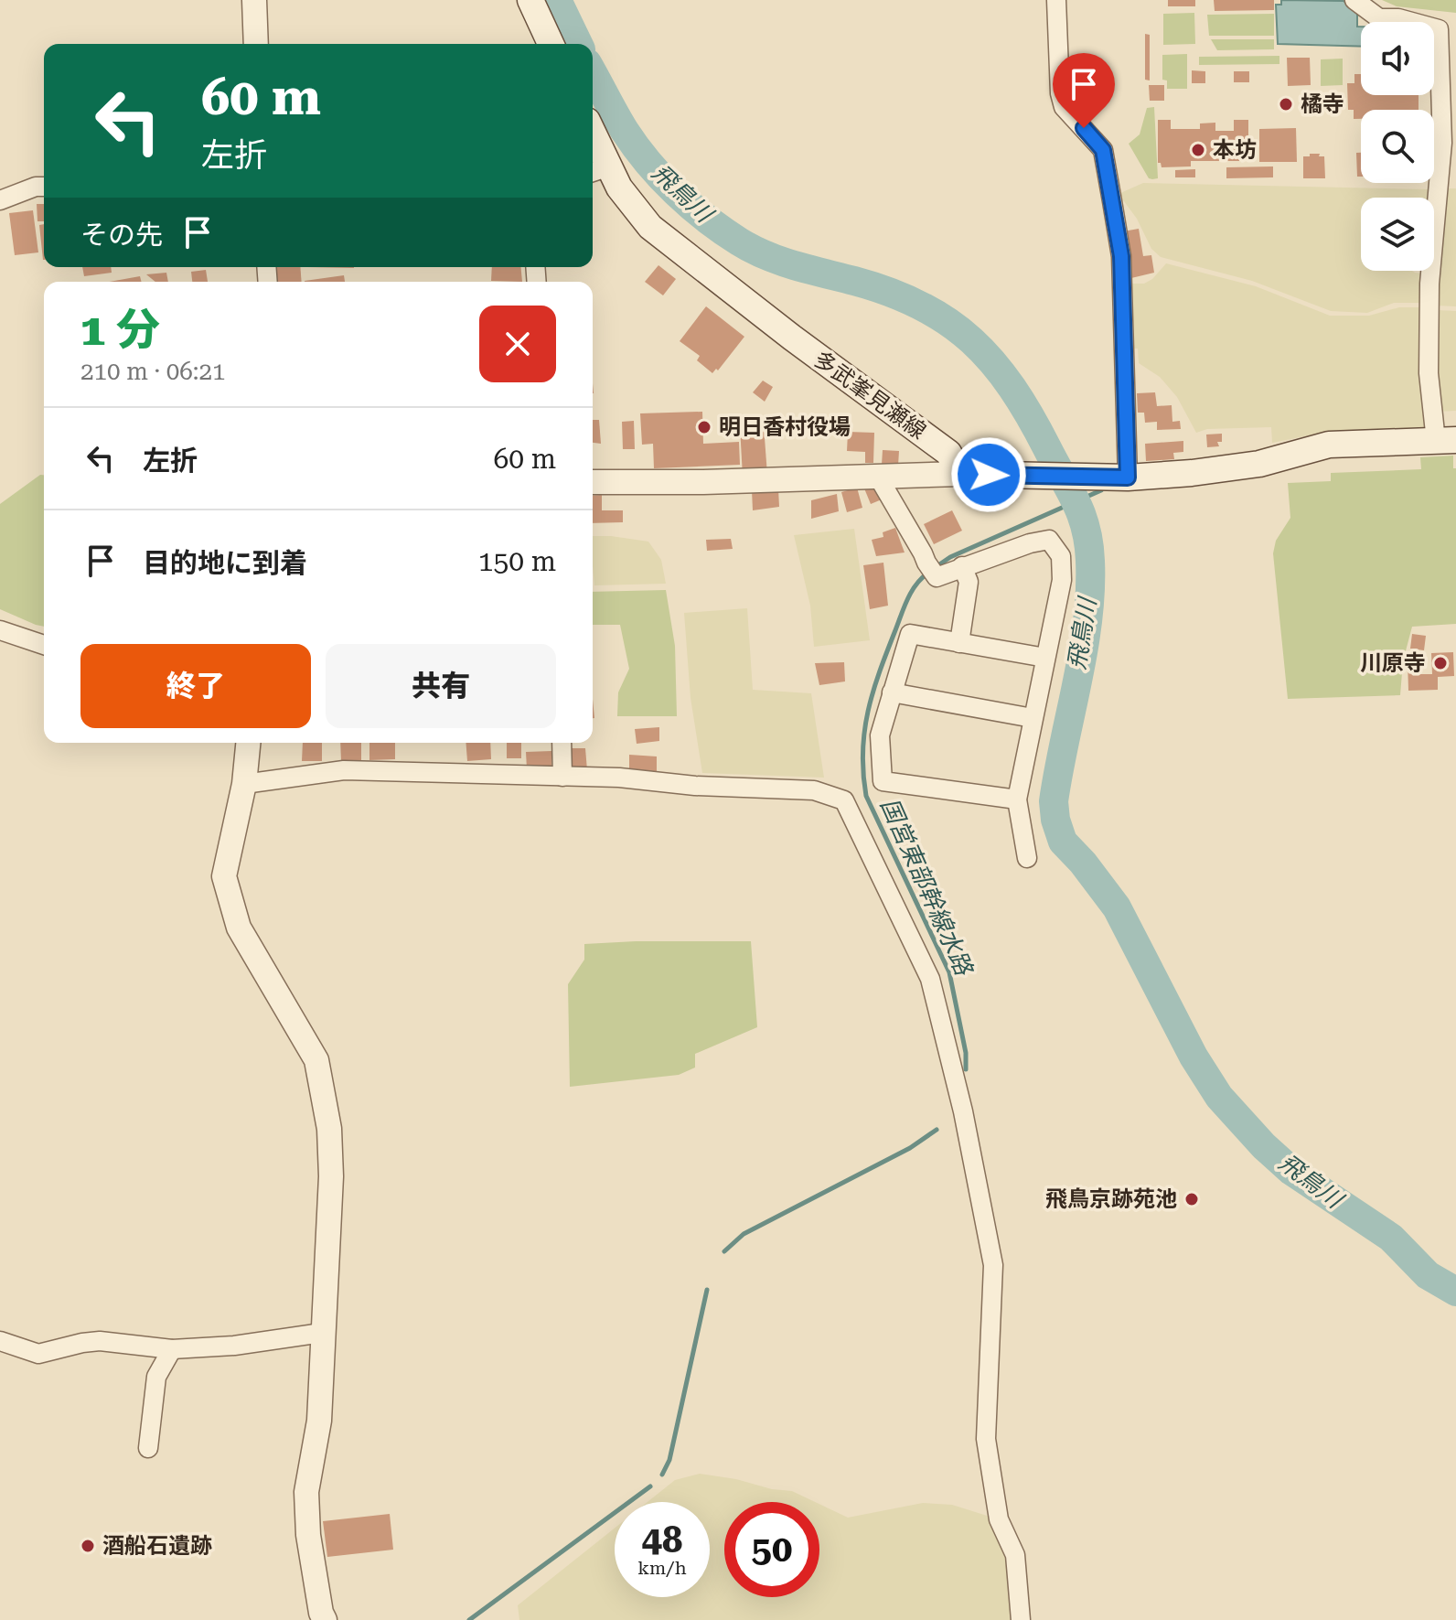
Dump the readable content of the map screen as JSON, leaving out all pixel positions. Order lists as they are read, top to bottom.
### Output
{
  "streets": {
    "main road": ["多武峯見瀬線"]
  },
  "water": ["飛鳥川", "国営東部幹線水路"],
  "places": [
    "橘寺",
    "本坊",
    "明日香村役場",
    "川原寺",
    "飛鳥京跡苑池",
    "酒船石遺跡"
  ],
  "page": {
    "turn": ["60 m", "左折"],
    "then": "その先",
    "heading": ["1 分", "210 m · 06:21"],
    "list": [
      {
        "name": "左折",
        "value": "60 m"
      },
      {
        "name": "目的地に到着",
        "value": "150 m"
      }
    ],
    "buttons": ["終了", "共有"],
    "speed": "48 km/h",
    "limit": "50"
  }
}
